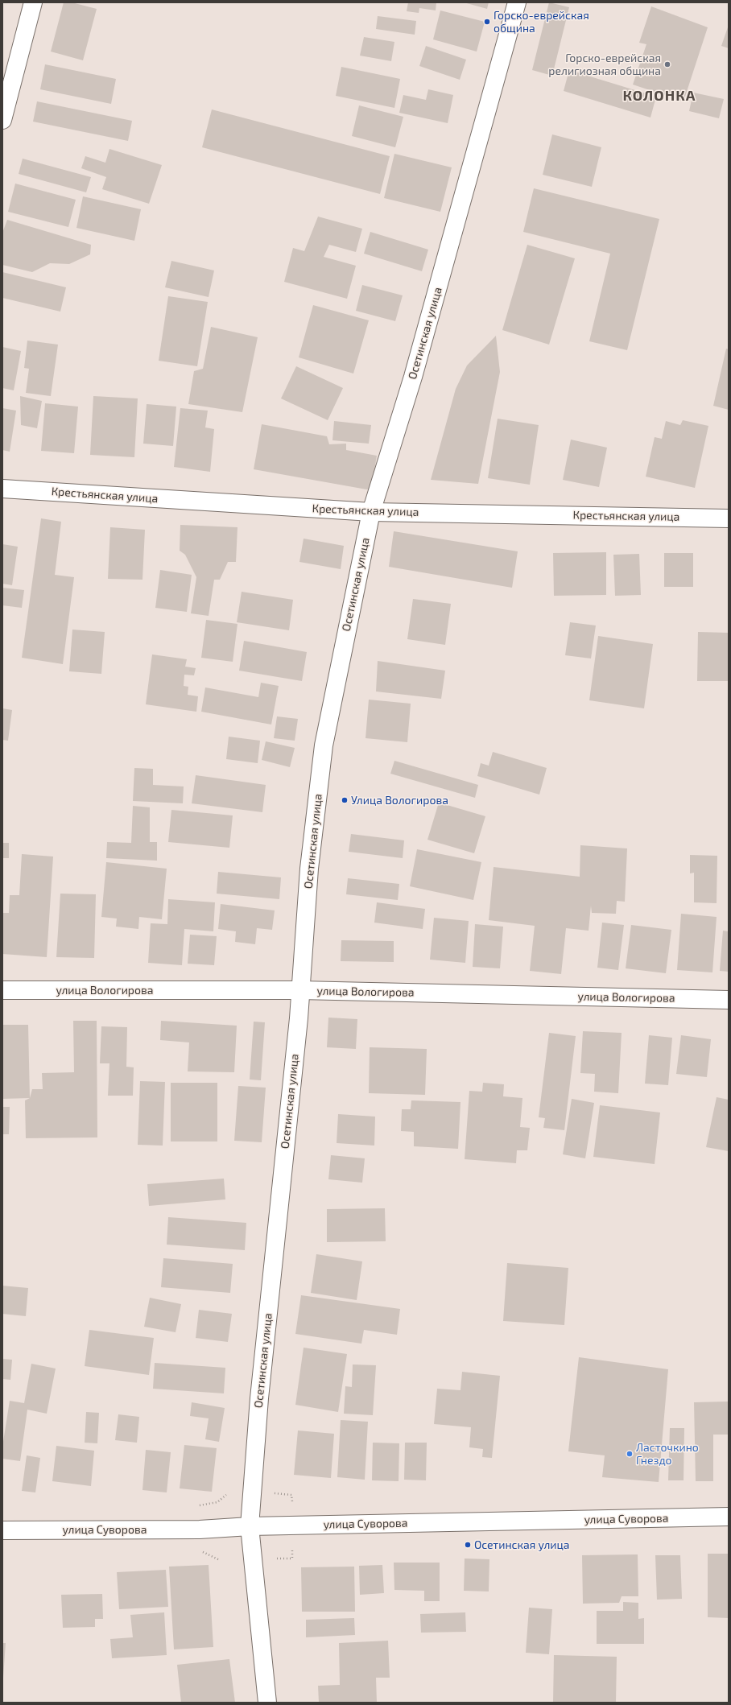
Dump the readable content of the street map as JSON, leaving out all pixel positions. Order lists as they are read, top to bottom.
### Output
{
  "streets": {
    "street": [
      "Осетинская улица",
      "Крестьянская улица",
      "улица Вологирова",
      "улица Суворова"
    ]
  },
  "crossings": [
    ["Осетинская улица", "Крестьянская улица"],
    ["Осетинская улица", "улица Вологирова"],
    ["Осетинская улица", "улица Суворова"]
  ],
  "districts": ["КОЛОНКА"],
  "places": [
    "Горско-еврейская община",
    "Горско-еврейская религиозная община",
    "Улица Вологирова",
    "Ласточкино Гнездо",
    "Осетинская улица"
  ]
}
